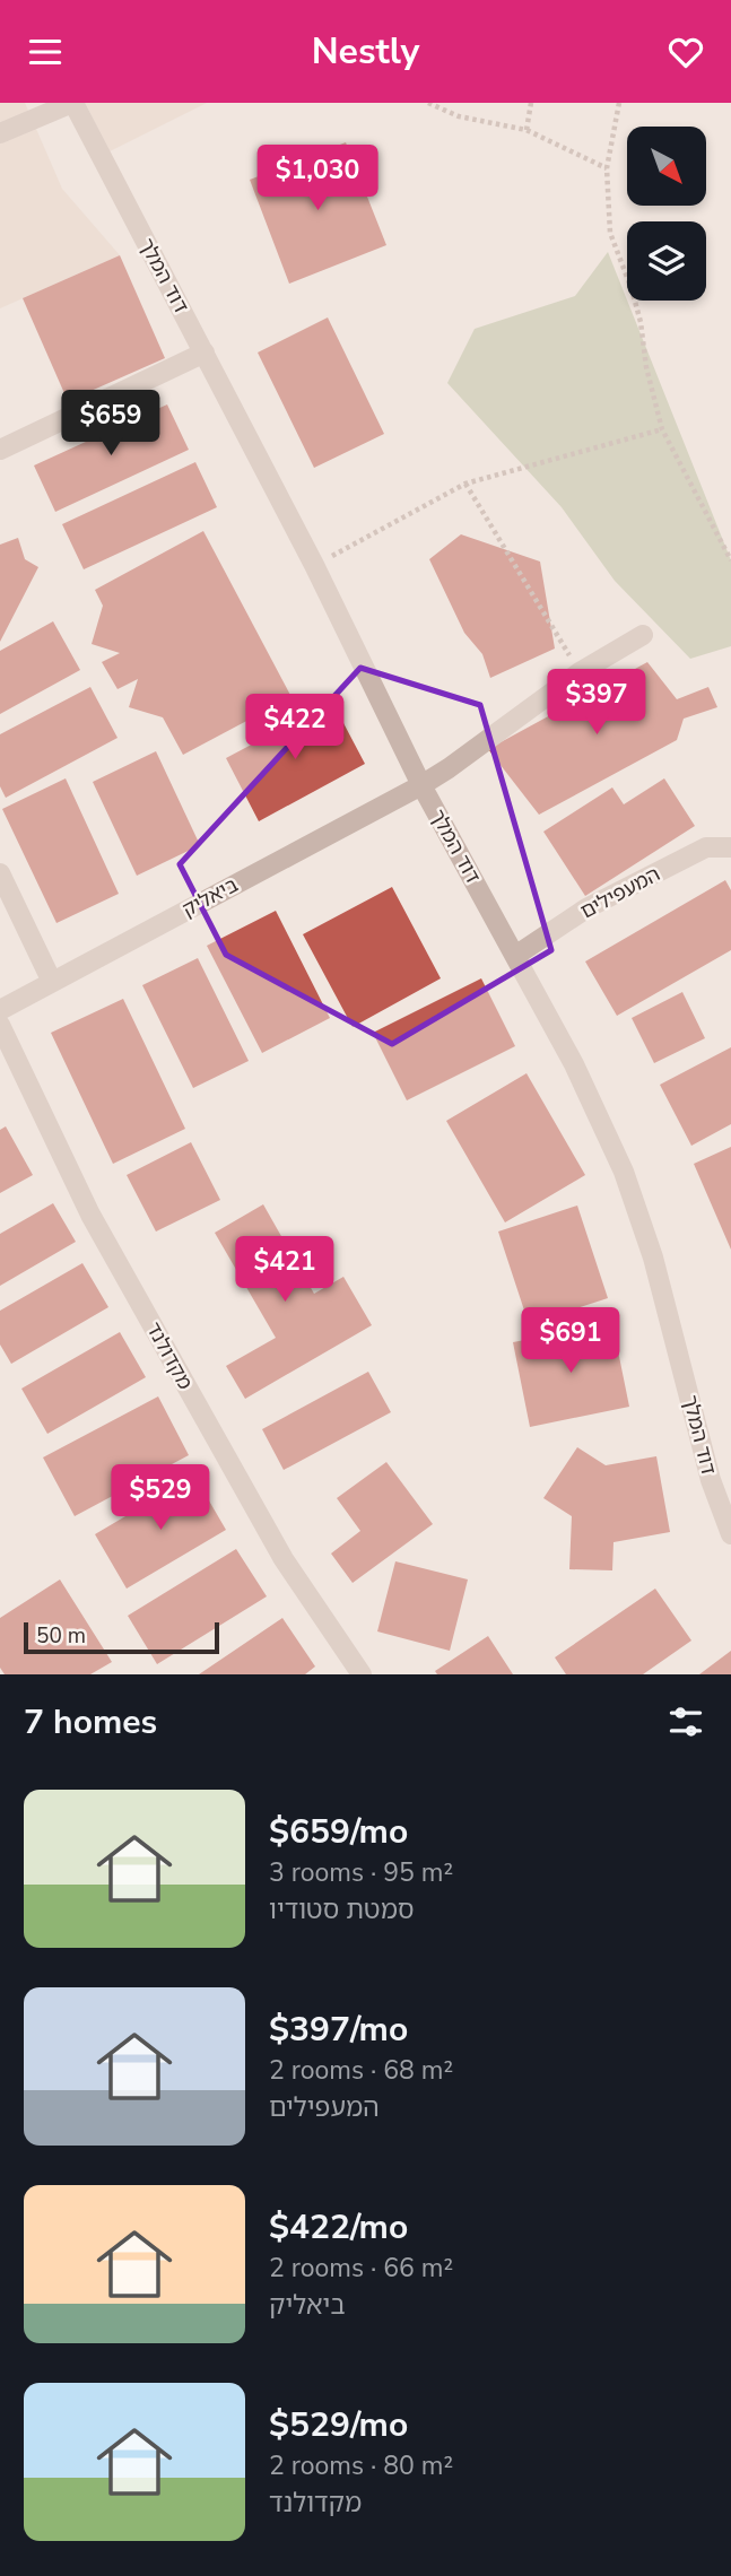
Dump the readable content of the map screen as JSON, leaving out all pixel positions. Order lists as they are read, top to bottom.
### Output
{
  "streets": {
    "street": [
      "דוד המלך",
      "המעפילים",
      "ביאליק",
      "מקדולנד"
    ]
  },
  "crossings": [
    ["דוד המלך", "המעפילים"],
    ["דוד המלך", "ביאליק"]
  ],
  "scale_bar": "50 m",
  "north": "bottom right",
  "page": {
    "header": "Nestly",
    "price": [
      "$1,030",
      "$659",
      "$397",
      "$422",
      "$421",
      "$691",
      "$529"
    ],
    "scale": "50 m",
    "heading": "7 homes",
    "list": [
      {
        "name": "$659/mo",
        "note": "3 rooms · 95 m² · סמטת סטודיו"
      },
      {
        "name": "$397/mo",
        "note": "2 rooms · 68 m² · המעפילים"
      },
      {
        "name": "$422/mo",
        "note": "2 rooms · 66 m² · ביאליק"
      },
      {
        "name": "$529/mo",
        "note": "2 rooms · 80 m² · מקדולנד"
      }
    ]
  }
}
